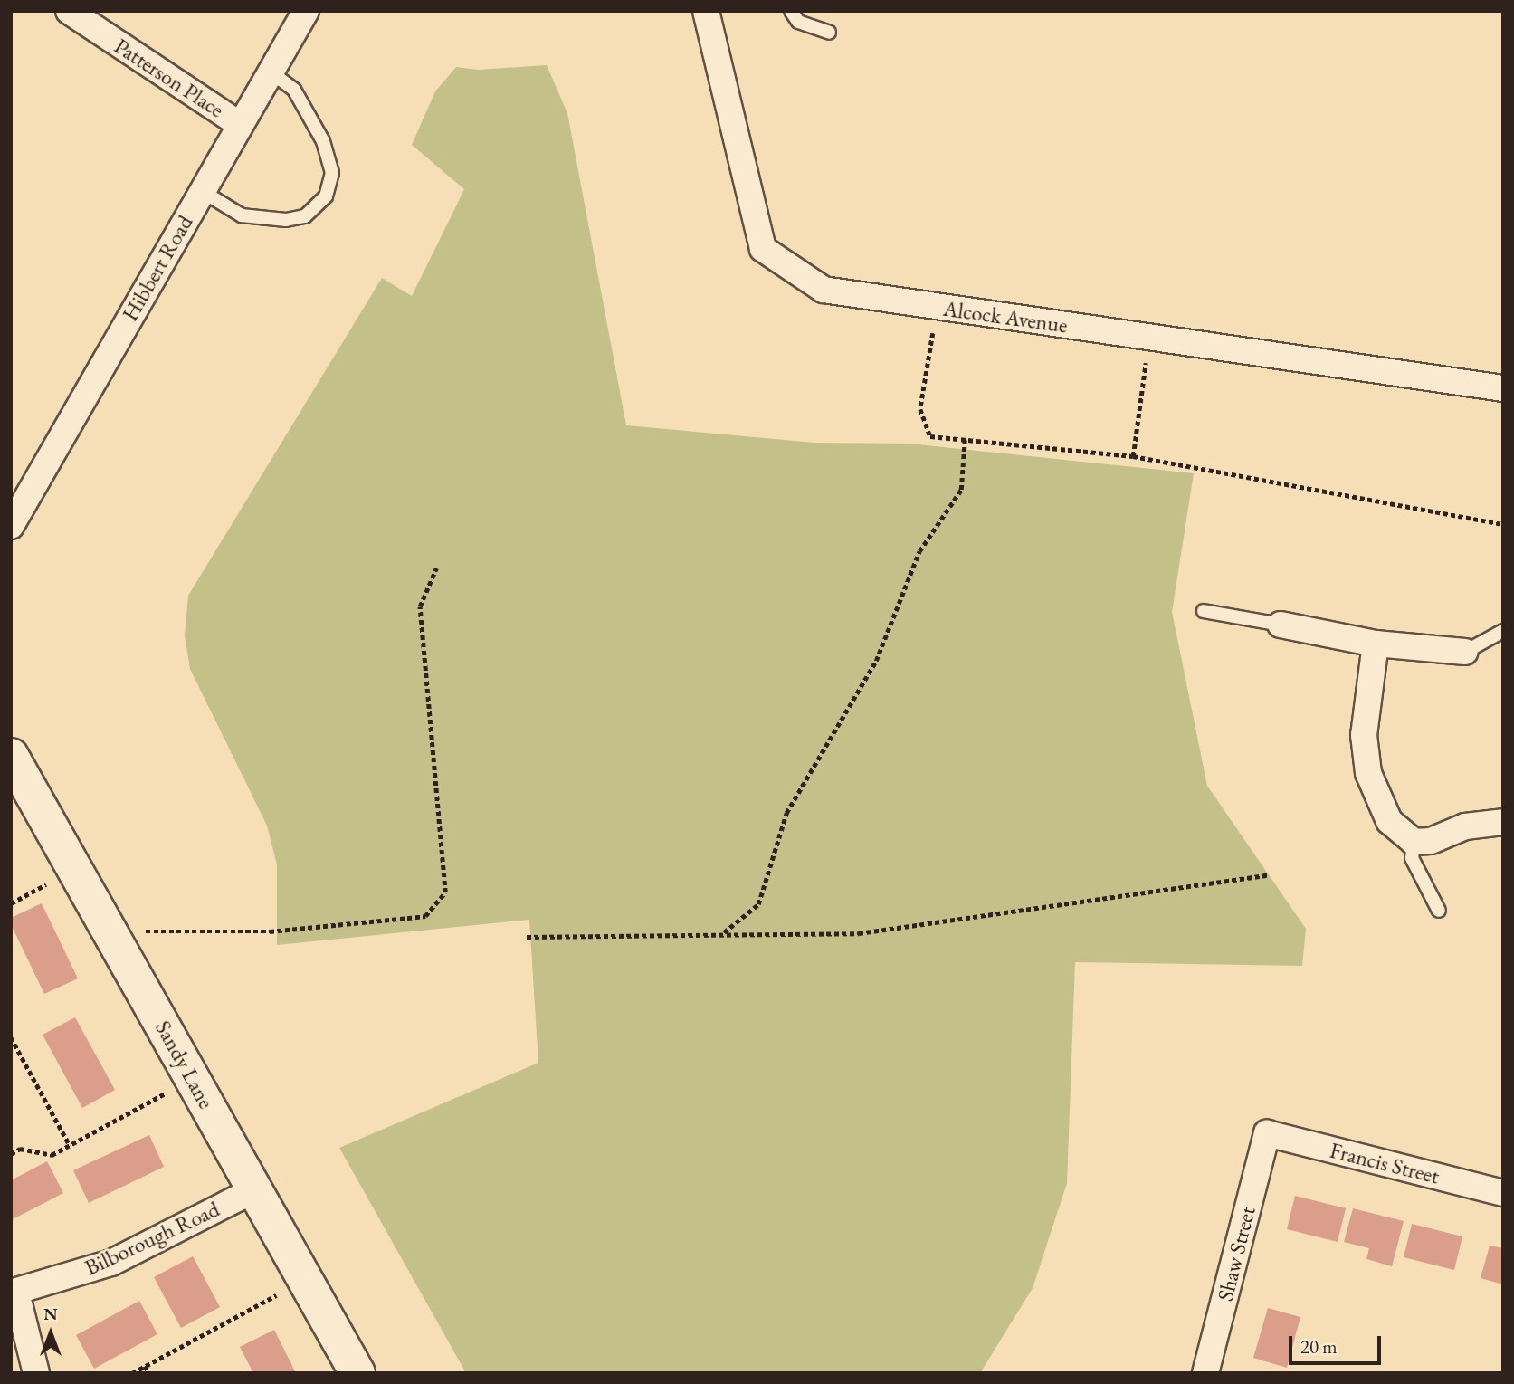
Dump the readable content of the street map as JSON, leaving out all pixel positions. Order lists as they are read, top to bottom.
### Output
{
  "streets": {
    "street": [
      "Patterson Place",
      "Hibbert Road",
      "Alcock Avenue",
      "Sandy Lane",
      "Francis Street",
      "Bilborough Road",
      "Shaw Street"
    ]
  },
  "crossings": [
    ["Patterson Place", "Hibbert Road"],
    ["Sandy Lane", "Bilborough Road"],
    ["Francis Street", "Shaw Street"]
  ],
  "scale_bar": "20 m",
  "north": "top"
}
